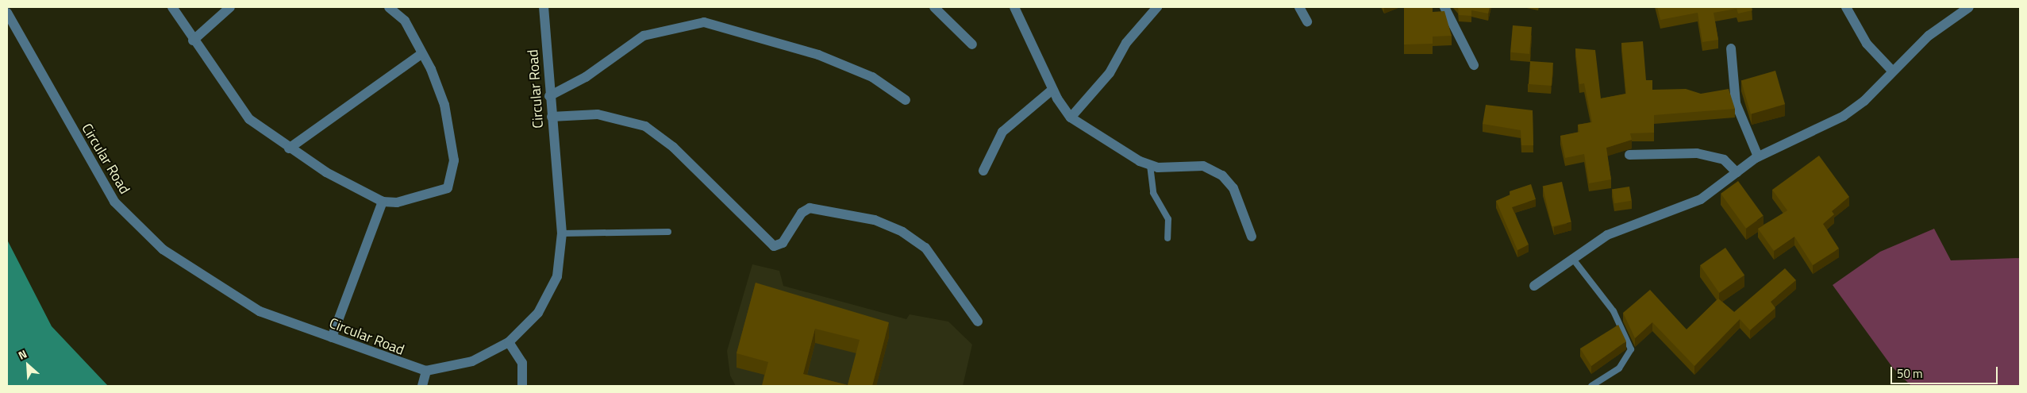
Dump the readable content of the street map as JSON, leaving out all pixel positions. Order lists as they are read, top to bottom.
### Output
{
  "streets": {
    "street": ["Circular Road"]
  },
  "scale_bar": "50 m",
  "north": "top left"
}
